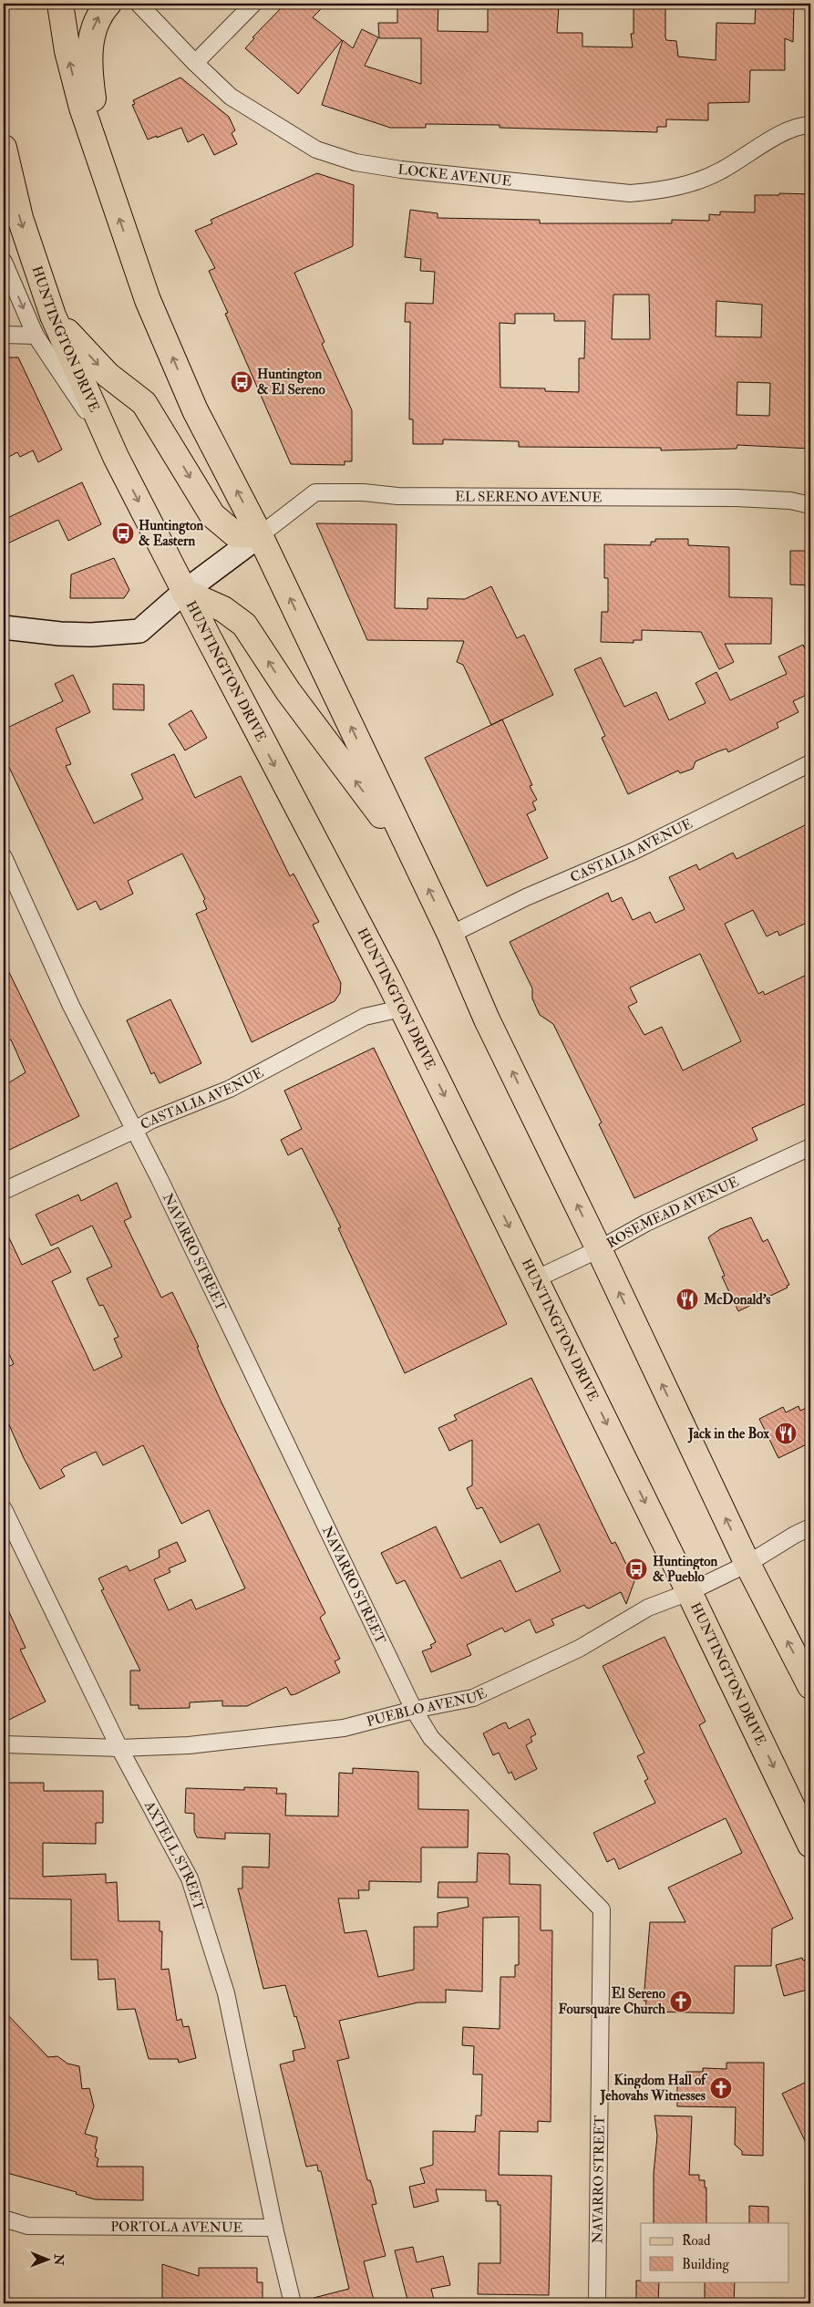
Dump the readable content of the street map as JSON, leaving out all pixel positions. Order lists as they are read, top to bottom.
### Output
{
  "streets": {
    "main road": ["HUNTINGTON DRIVE"],
    "street": [
      "LOCKE AVENUE",
      "EL SERENO AVENUE",
      "CASTALIA AVENUE",
      "ROSEMEAD AVENUE",
      "NAVARRO STREET",
      "PUEBLO AVENUE",
      "AXTELL STREET",
      "PORTOLA AVENUE"
    ]
  },
  "crossings": [
    ["HUNTINGTON DRIVE", "CASTALIA AVENUE"],
    ["HUNTINGTON DRIVE", "ROSEMEAD AVENUE"],
    ["HUNTINGTON DRIVE", "PUEBLO AVENUE"],
    ["CASTALIA AVENUE", "NAVARRO STREET"],
    ["NAVARRO STREET", "PUEBLO AVENUE"],
    ["PUEBLO AVENUE", "AXTELL STREET"],
    ["AXTELL STREET", "PORTOLA AVENUE"]
  ],
  "places": {
    "bus stop": ["Huntington & El Sereno", "Huntington & Eastern", "Huntington & Pueblo"],
    "restaurant": ["McDonald's", "Jack in the Box"],
    "church": ["El Sereno Foursquare Church", "Kingdom Hall of Jehovahs Witnesses"]
  },
  "legend": ["Road", "Building"],
  "north": "right"
}
